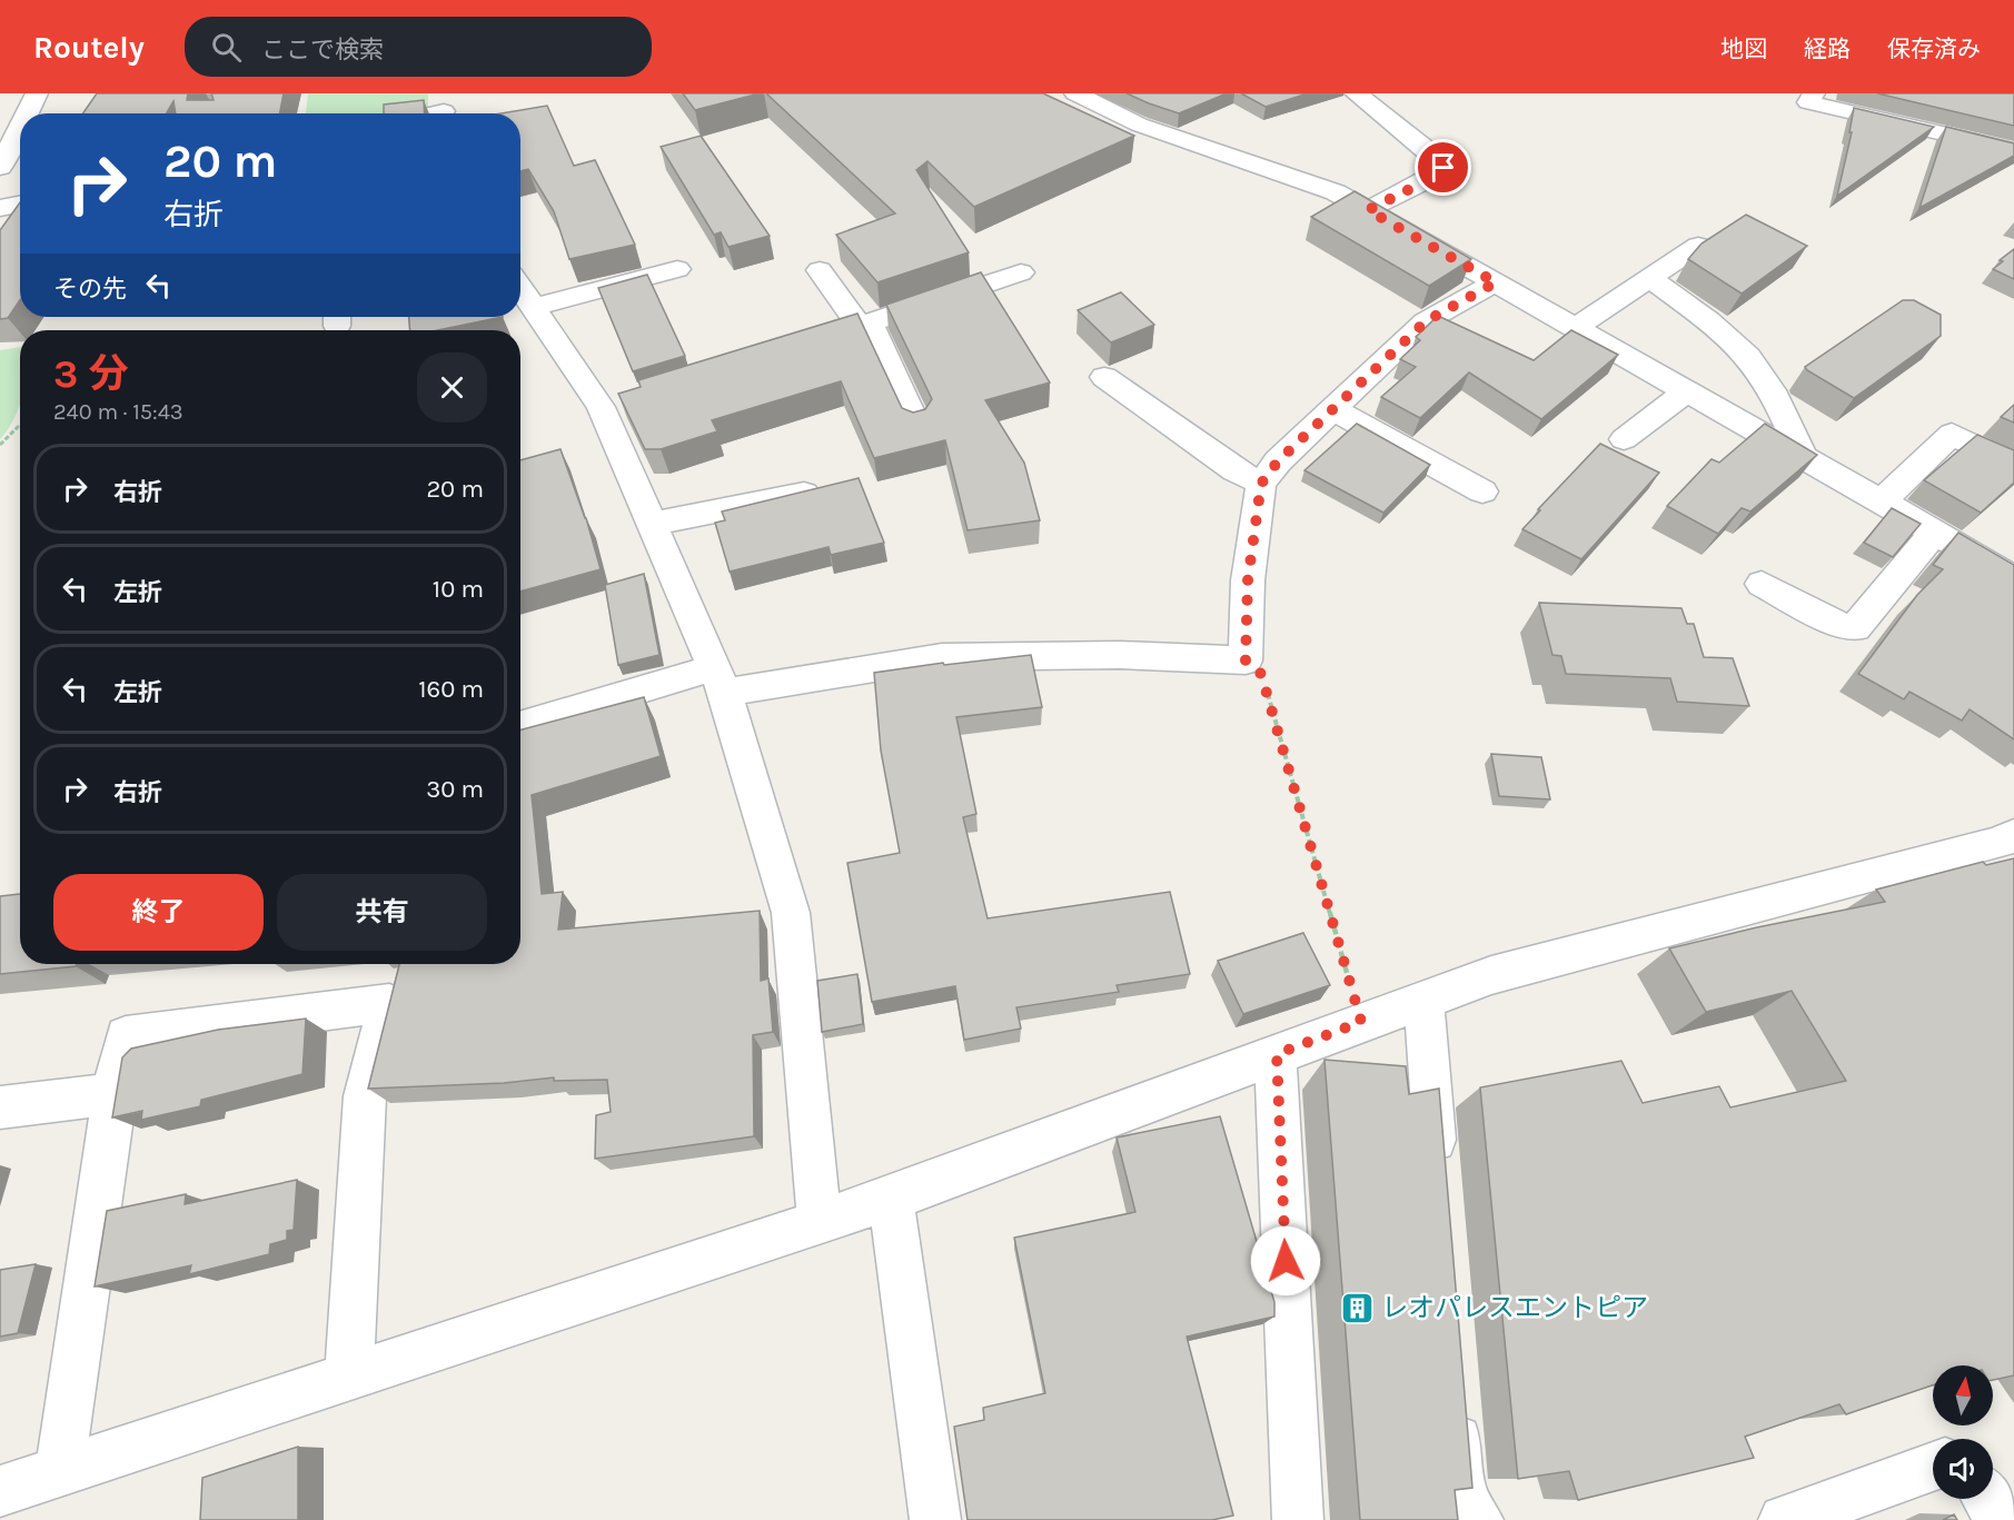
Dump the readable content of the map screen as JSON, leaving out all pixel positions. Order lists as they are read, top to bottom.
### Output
{
  "places": {
    "building": ["レオパレスエントピア"]
  },
  "north": "top",
  "page": {
    "header": "Routely",
    "search": "ここで検索",
    "nav": ["地図", "経路", "保存済み"],
    "turn": ["20 m", "右折"],
    "then": "その先",
    "heading": ["3 分", "240 m · 15:43"],
    "list": [
      {
        "name": "右折",
        "value": "20 m"
      },
      {
        "name": "左折",
        "value": "10 m"
      },
      {
        "name": "左折",
        "value": "160 m"
      },
      {
        "name": "右折",
        "value": "30 m"
      }
    ],
    "buttons": ["終了", "共有"]
  }
}
